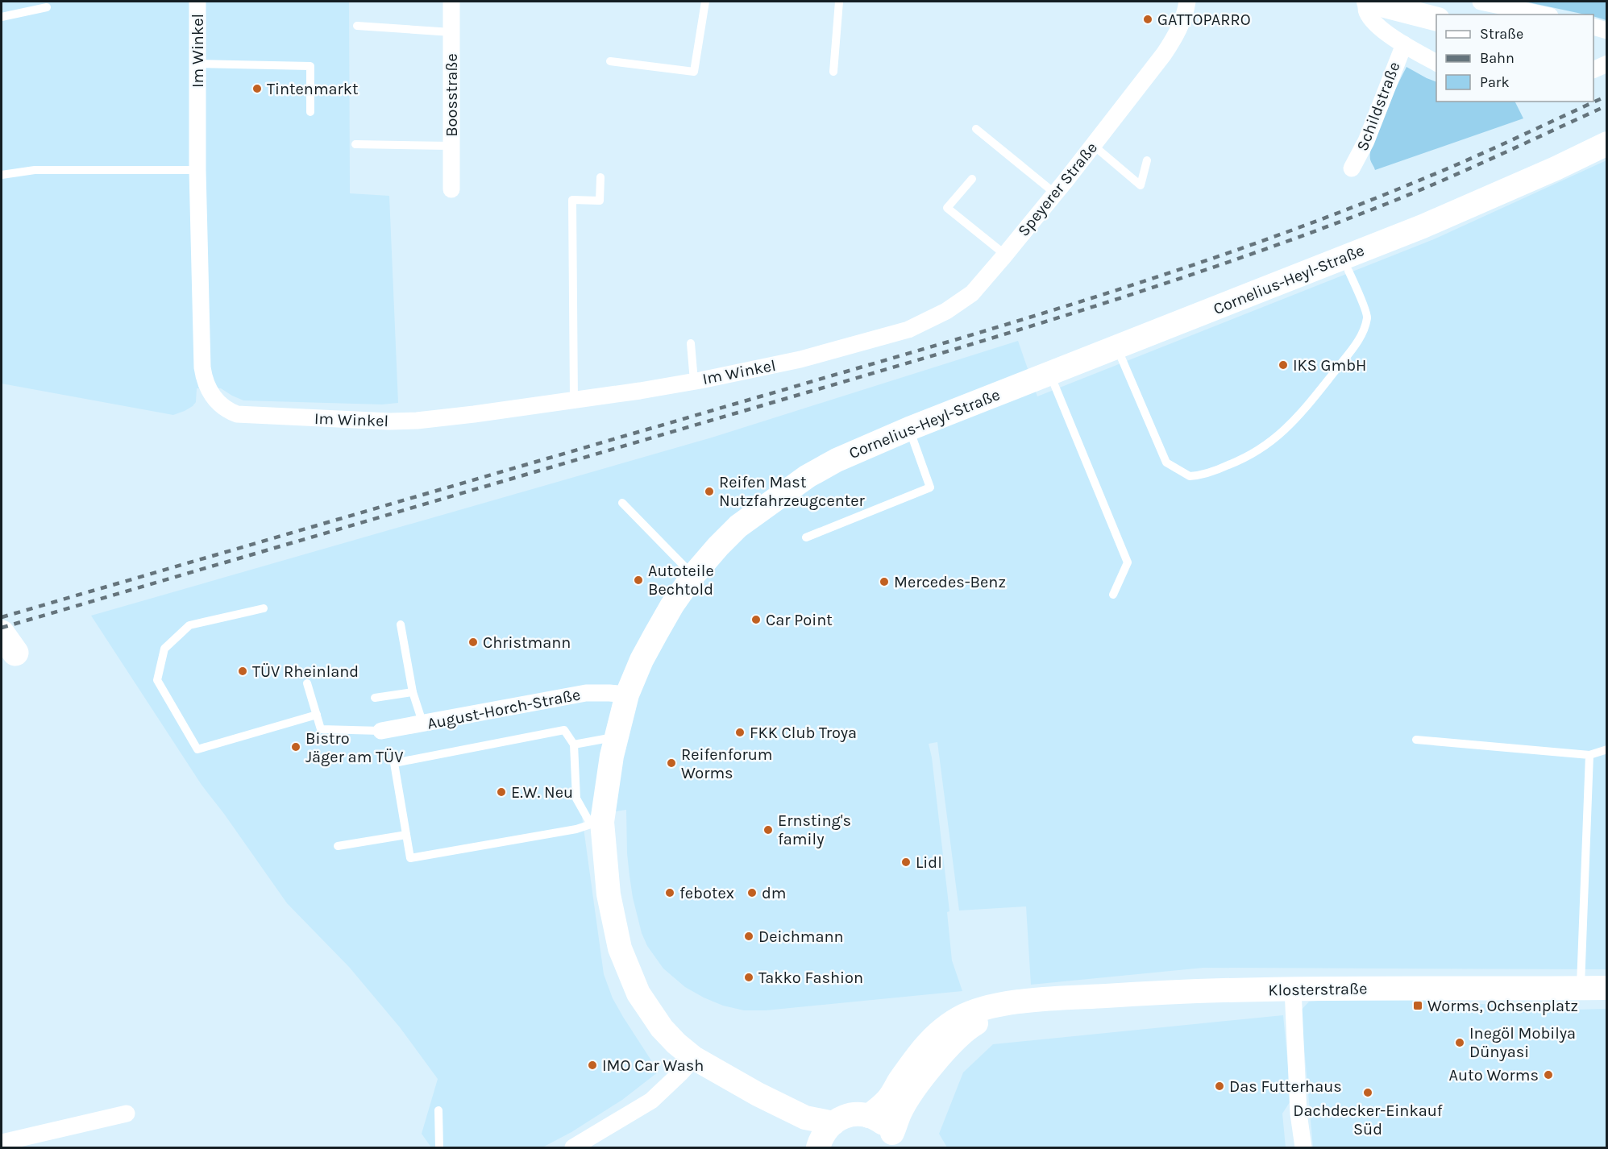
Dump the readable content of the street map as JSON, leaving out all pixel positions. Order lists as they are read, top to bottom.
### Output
{
  "streets": {
    "main road": ["Cornelius-Heyl-Straße", "Klosterstraße"],
    "street": [
      "Im Winkel",
      "Boosstraße",
      "Schildstraße",
      "Speyerer Straße",
      "August-Horch-Straße"
    ]
  },
  "crossings": [
    ["Im Winkel", "Speyerer Straße"],
    ["Cornelius-Heyl-Straße", "August-Horch-Straße"]
  ],
  "places": {
    "other": [
      "GATTOPARRO",
      "Tintenmarkt",
      "IKS GmbH",
      "Reifen Mast Nutzfahrzeugcenter",
      "Autoteile Bechtold",
      "Mercedes-Benz",
      "Car Point",
      "Christmann",
      "TÜV Rheinland",
      "FKK Club Troya",
      "Bistro Jäger am TÜV",
      "Reifenforum Worms",
      "E.W. Neu",
      "Ernsting's family",
      "Lidl",
      "febotex",
      "dm",
      "Deichmann",
      "Takko Fashion",
      "Inegöl Mobilya Dünyasi",
      "IMO Car Wash",
      "Auto Worms",
      "Das Futterhaus",
      "Dachdecker-Einkauf Süd"
    ],
    "transit": ["Worms, Ochsenplatz"]
  },
  "legend": ["Straße", "Bahn", "Park"]
}
